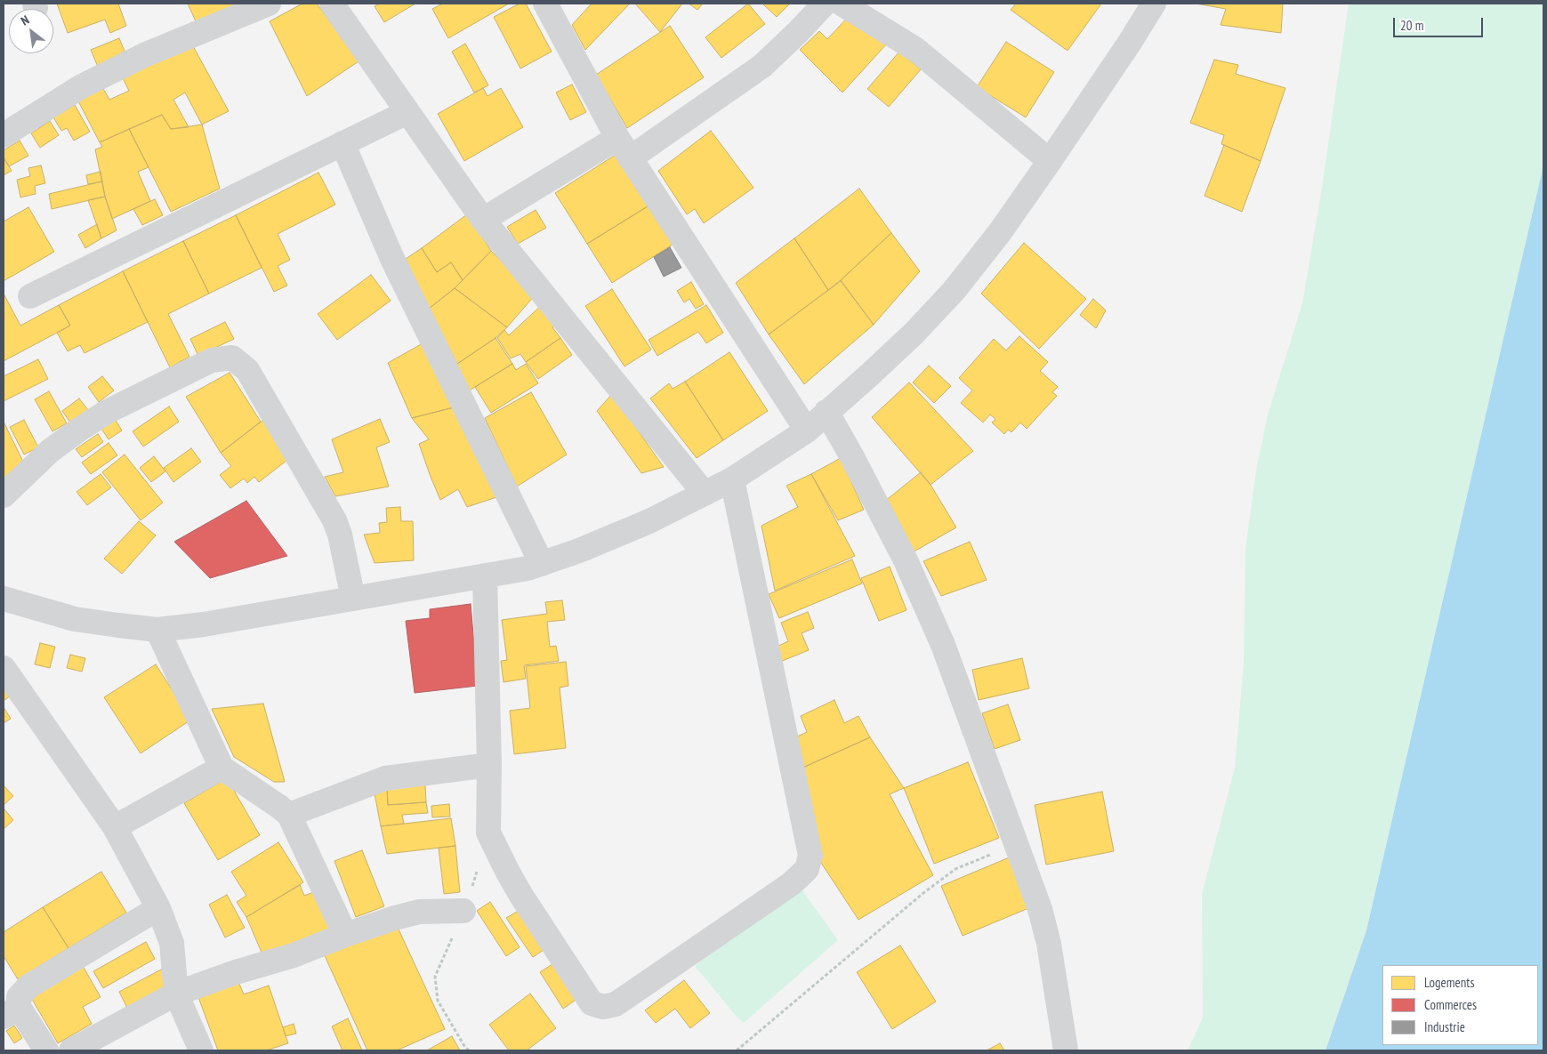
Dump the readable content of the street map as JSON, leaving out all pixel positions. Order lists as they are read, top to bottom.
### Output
{
  "legend": ["Logements", "Commerces", "Industrie"],
  "scale_bar": "20 m",
  "north": "top left"
}
